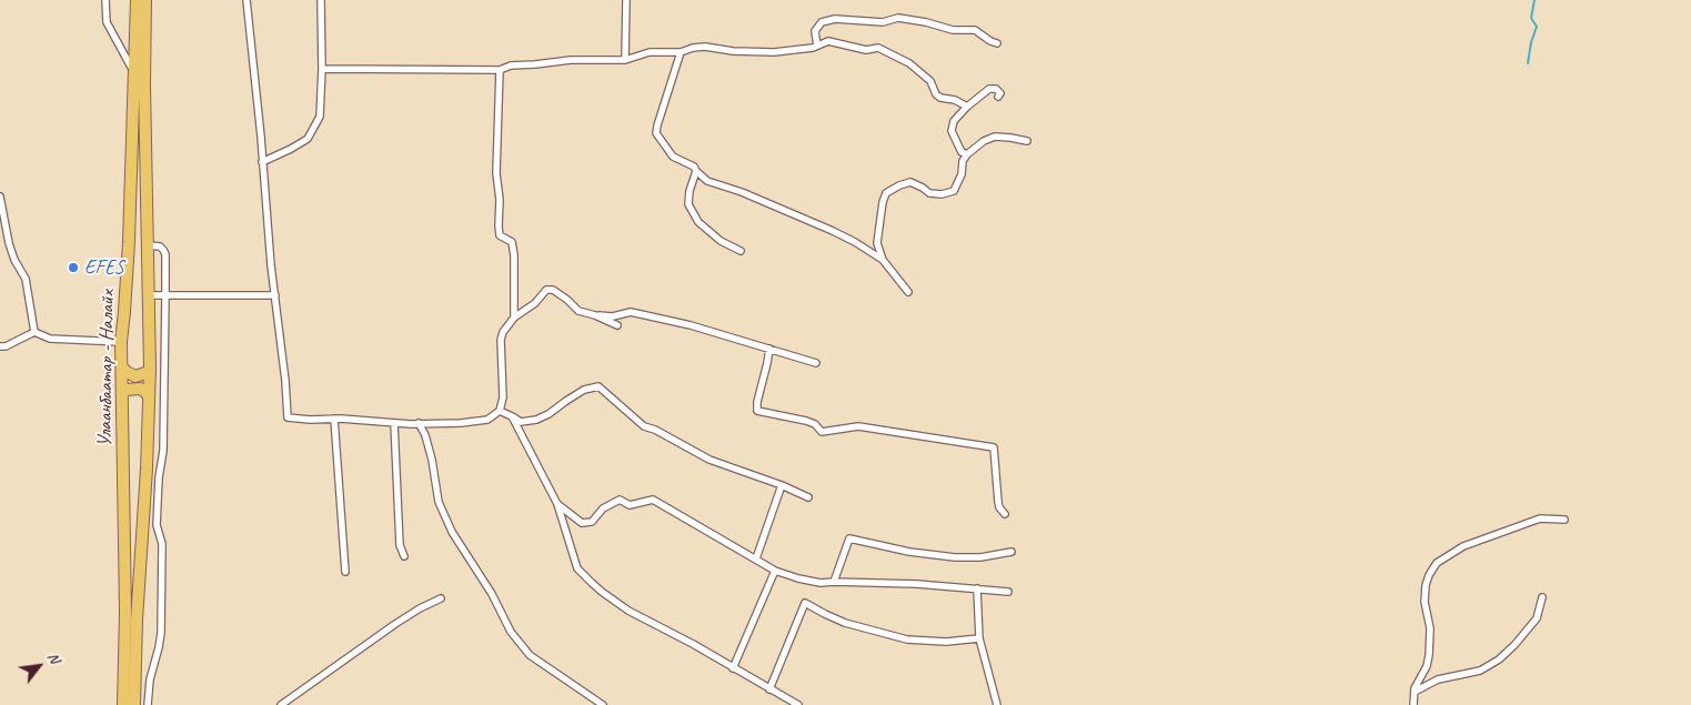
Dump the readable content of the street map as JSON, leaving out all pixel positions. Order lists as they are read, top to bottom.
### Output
{
  "streets": {
    "highway": ["Улаанбаатар - Налайх"]
  },
  "places": ["EFES"],
  "north": "top right"
}
